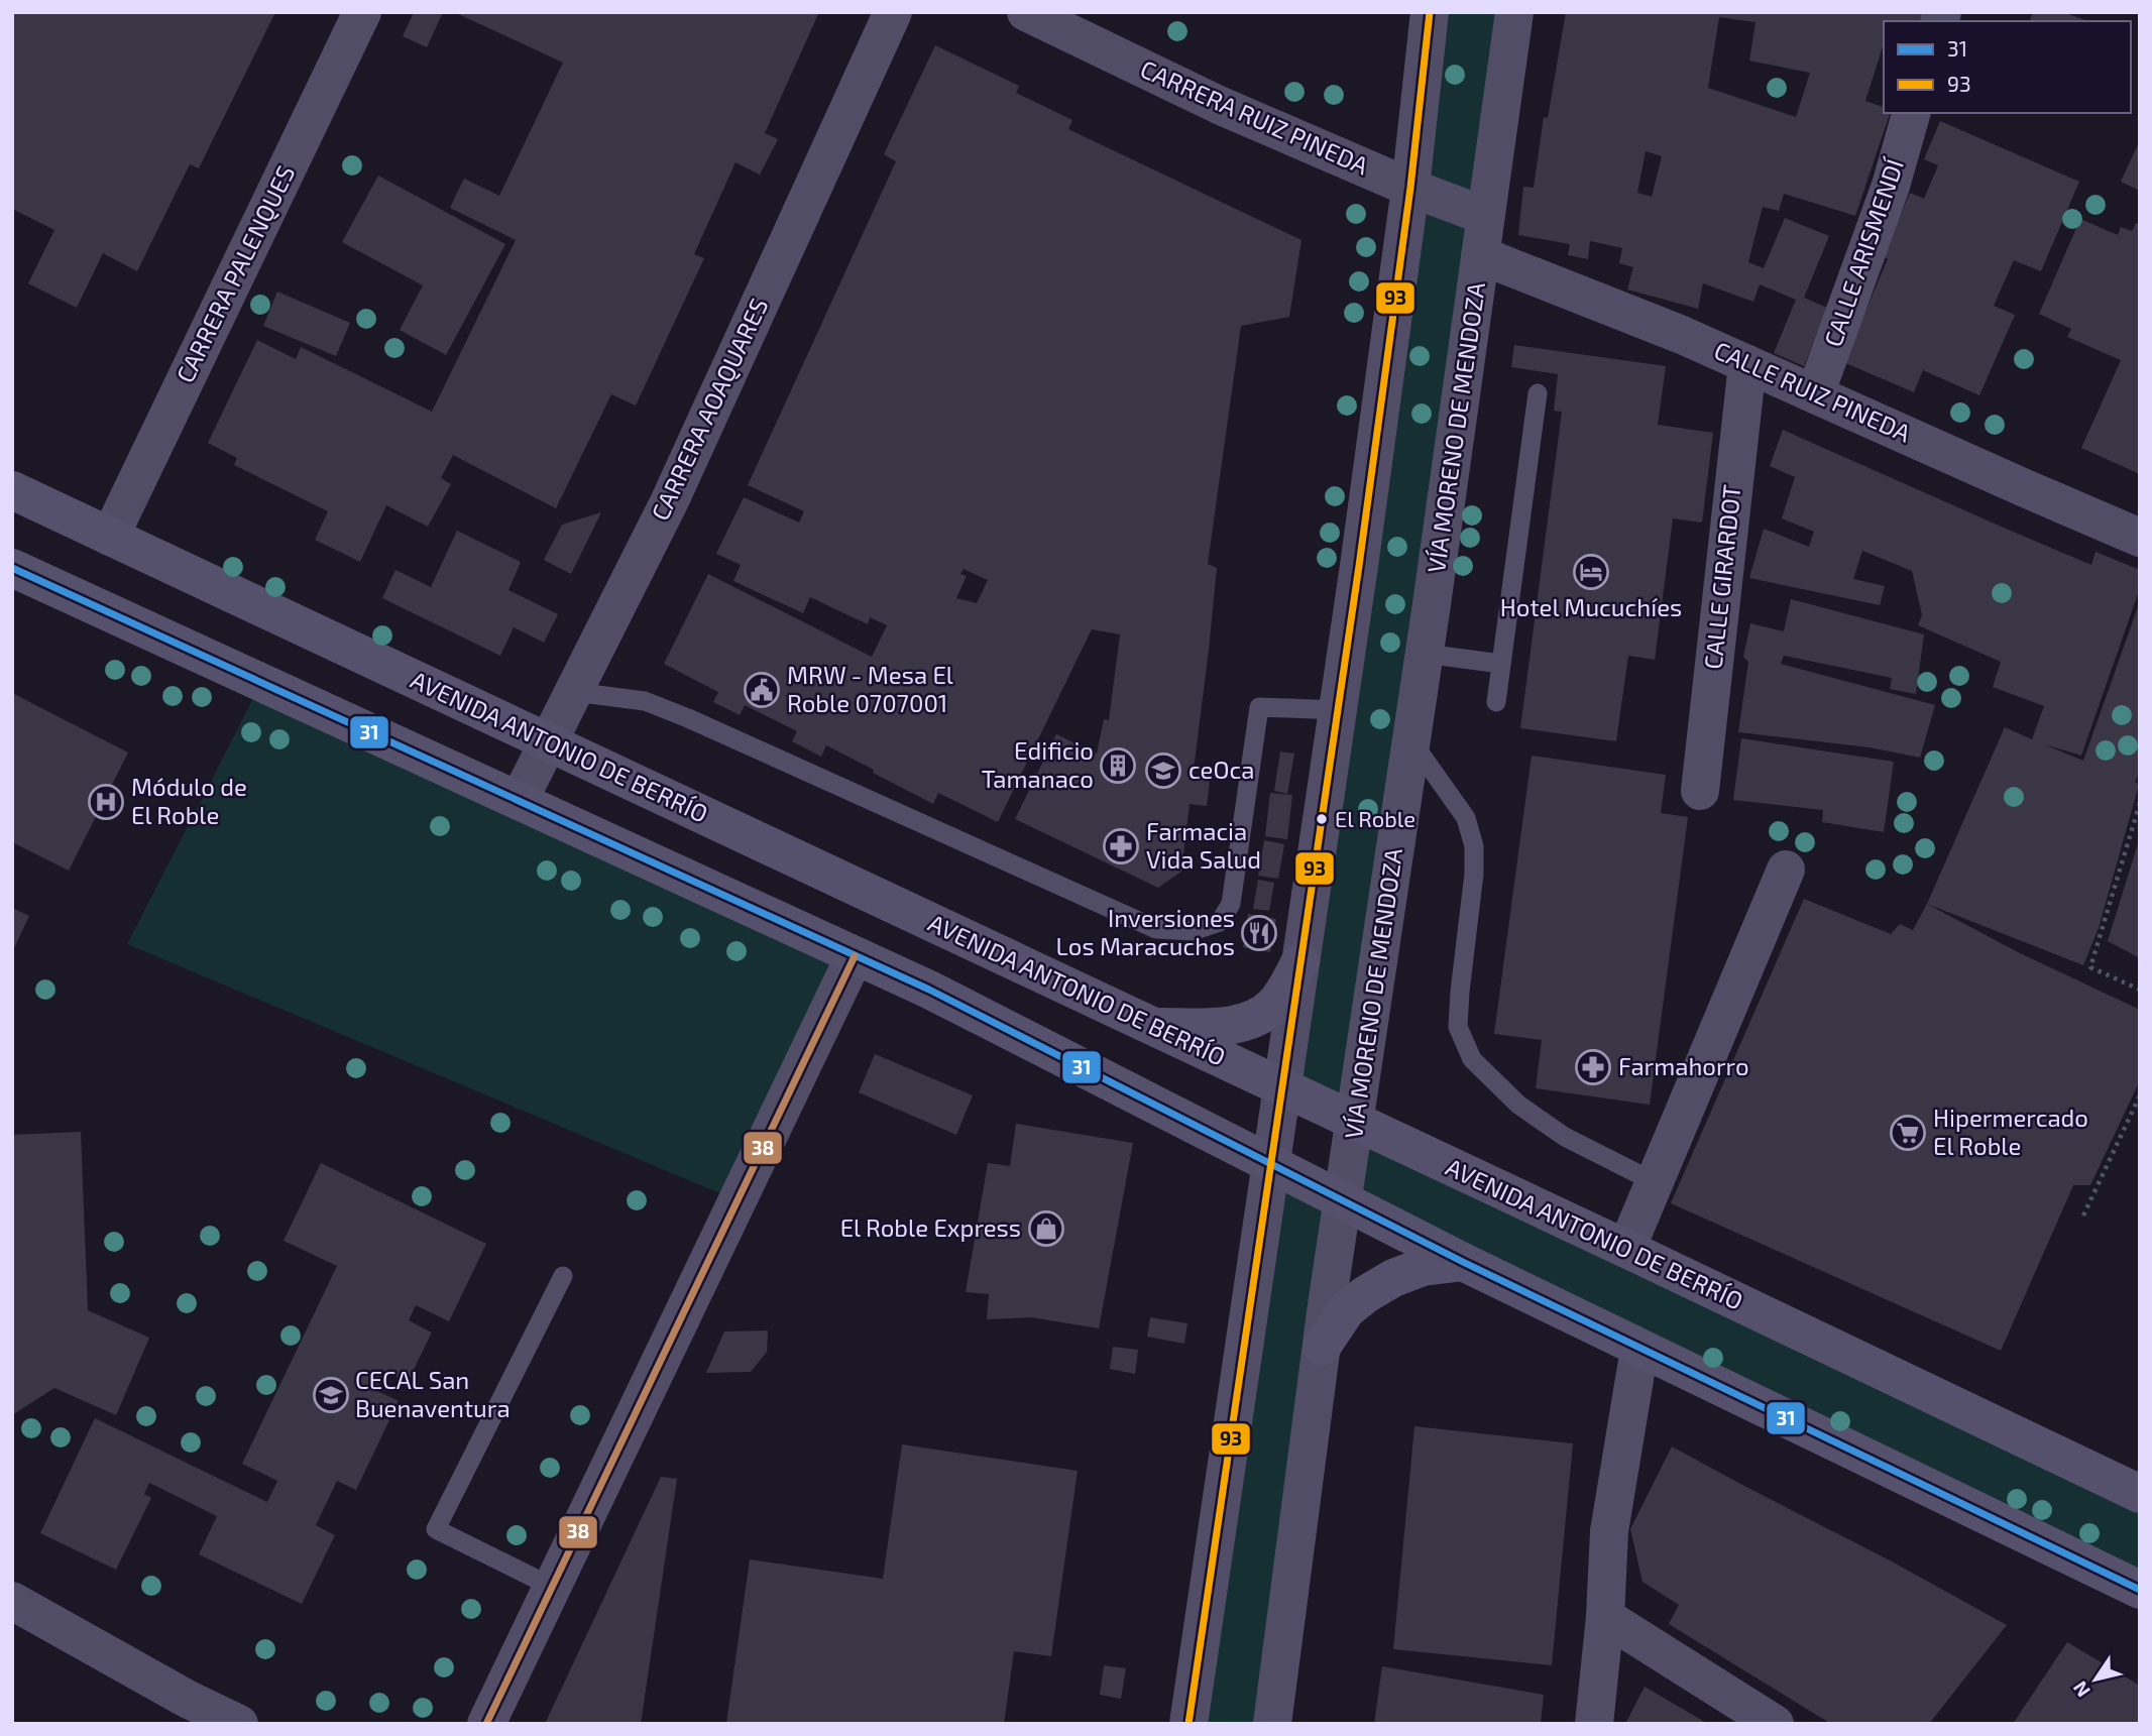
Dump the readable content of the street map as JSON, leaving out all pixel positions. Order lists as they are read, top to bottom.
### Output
{
  "streets": {
    "street": [
      "CARRERA RUIZ PINEDA",
      "CALLE ARISMENDÍ",
      "CARRERA PALENQUES",
      "CALLE RUIZ PINEDA",
      "CARRERA AOAQUARES",
      "VÍA MORENO DE MENDOZA",
      "CALLE GIRARDOT",
      "AVENIDA ANTONIO DE BERRÍO"
    ]
  },
  "crossings": [
    ["CARRERA RUIZ PINEDA", "VÍA MORENO DE MENDOZA"],
    ["CALLE ARISMENDÍ", "CALLE RUIZ PINEDA"],
    ["CARRERA PALENQUES", "AVENIDA ANTONIO DE BERRÍO"],
    ["CALLE RUIZ PINEDA", "VÍA MORENO DE MENDOZA"],
    ["CALLE RUIZ PINEDA", "CALLE GIRARDOT"],
    ["CARRERA AOAQUARES", "AVENIDA ANTONIO DE BERRÍO"],
    ["VÍA MORENO DE MENDOZA", "AVENIDA ANTONIO DE BERRÍO"]
  ],
  "places": {
    "hotel": ["Hotel Mucuchíes"],
    "public building": ["MRW - Mesa El Roble 0707001"],
    "building": ["Edificio Tamanaco"],
    "school or university": ["ceOca", "CECAL San Buenaventura"],
    "hospital": ["Módulo de El Roble"],
    "other": ["El Roble"],
    "pharmacy": ["Farmacia Vida Salud", "Farmahorro"],
    "restaurant": ["Inversiones Los Maracuchos"],
    "supermarket": ["Hipermercado El Roble"],
    "shop": ["El Roble Express"]
  },
  "lines": ["transit line 93", "transit line 31", "transit line 38"],
  "legend": ["31", "93"],
  "north": "bottom left"
}
